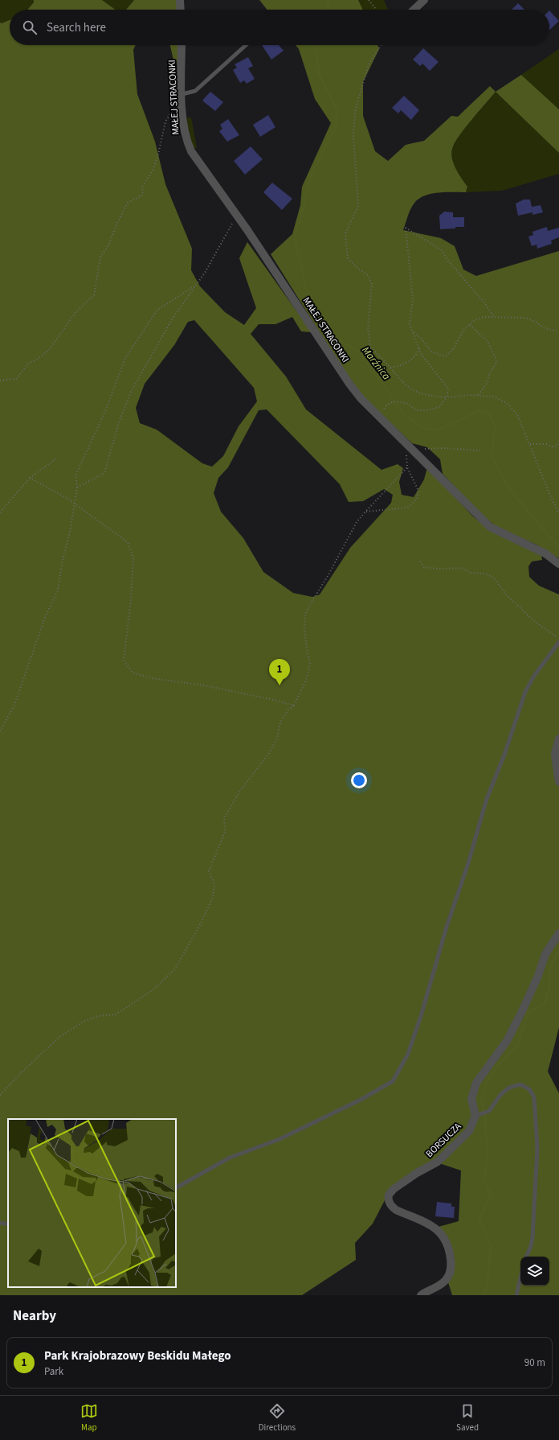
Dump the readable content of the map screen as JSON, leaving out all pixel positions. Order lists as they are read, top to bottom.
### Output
{
  "streets": {
    "street": ["MAŁEJ STRACONKI", "BORSUCZA"]
  },
  "water": ["Marźnica"],
  "page": {
    "search": "Search here",
    "pins": "1",
    "heading": "Nearby",
    "list": [
      {
        "mark": "1",
        "name": "Park Krajobrazowy Beskidu Małego",
        "note": "Park",
        "value": "90 m"
      }
    ],
    "nav": ["Map", "Directions", "Saved"]
  }
}
